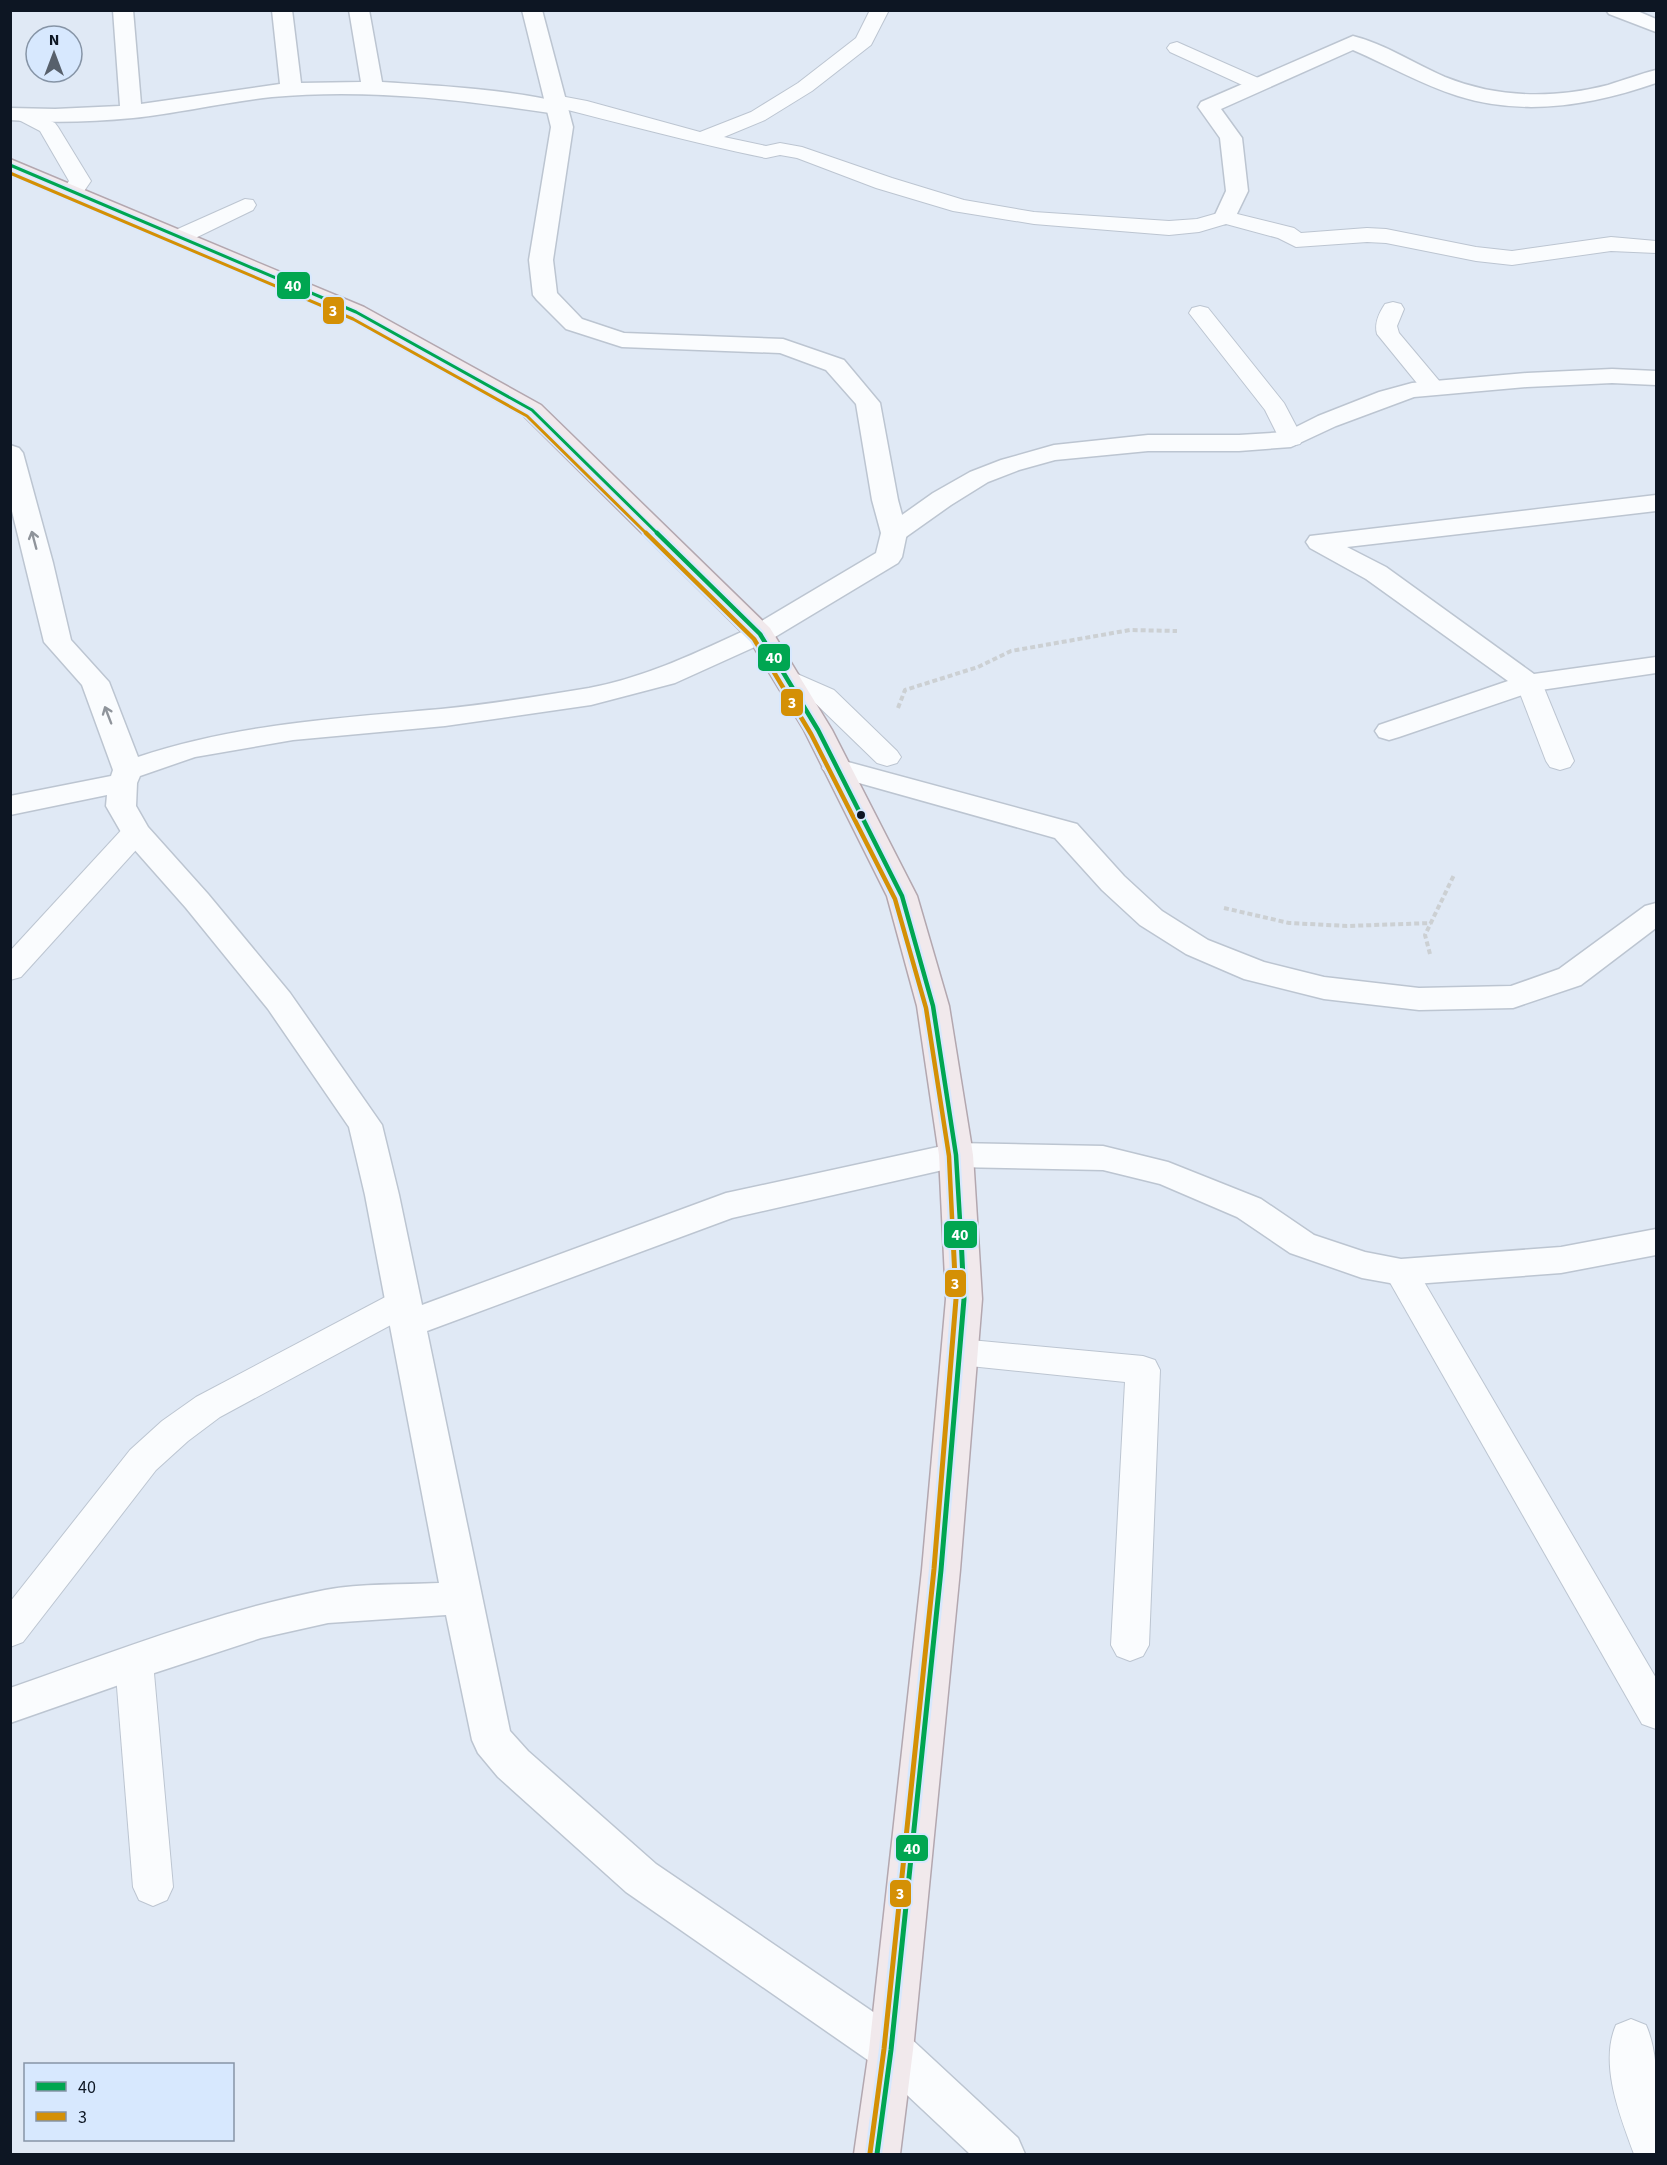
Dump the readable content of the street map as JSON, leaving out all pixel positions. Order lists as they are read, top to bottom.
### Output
{
  "lines": ["transit line 40", "transit line 3"],
  "legend": ["40", "3"],
  "north": "top"
}
